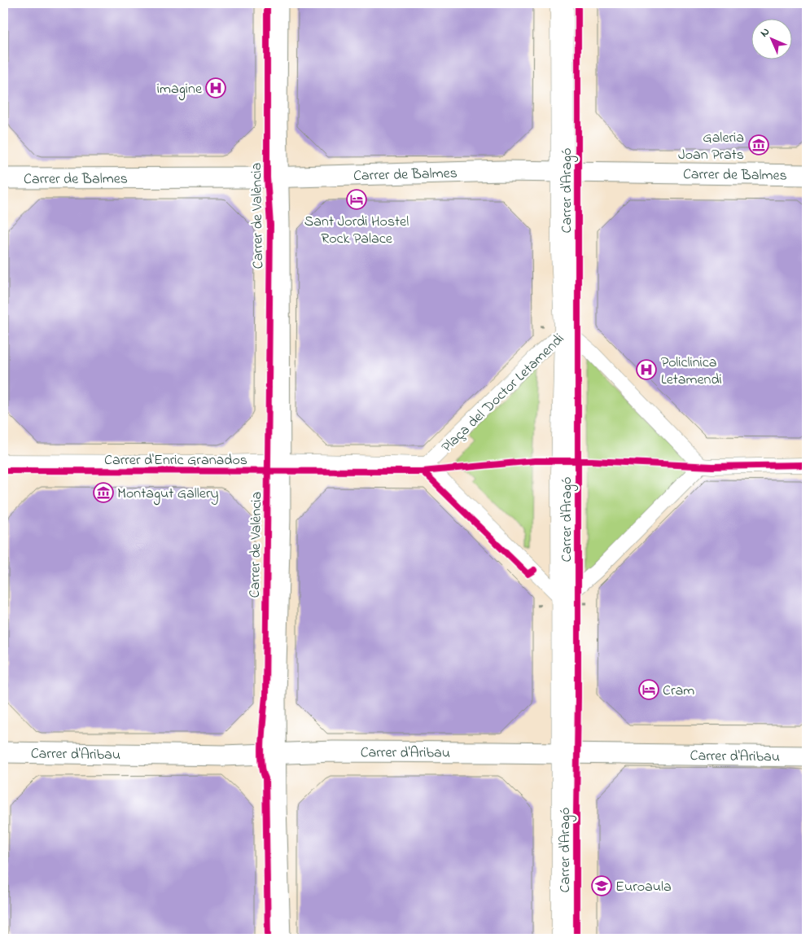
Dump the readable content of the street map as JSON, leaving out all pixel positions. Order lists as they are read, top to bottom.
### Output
{
  "streets": {
    "main road": [
      "Carrer de Balmes",
      "Carrer d'Aragó",
      "Carrer de València",
      "Carrer d'Aribau"
    ],
    "street": ["Plaça del Doctor Letamendi", "Carrer d'Enric Granados"]
  },
  "crossings": [
    ["Carrer de Balmes", "Carrer d'Aragó"],
    ["Carrer de Balmes", "Carrer de València"],
    ["Carrer d'Aragó", "Plaça del Doctor Letamendi"],
    ["Carrer d'Aragó", "Carrer d'Aribau"],
    ["Carrer de València", "Carrer d'Enric Granados"],
    ["Carrer de València", "Carrer d'Aribau"],
    ["Plaça del Doctor Letamendi", "Carrer d'Enric Granados"]
  ],
  "places": {
    "hospital": ["imagine", "Policlinica Letamendi"],
    "museum": ["Galeria Joan Prats", "Montagut Gallery"],
    "hotel": ["Sant Jordi Hostel Rock Palace", "Cram"],
    "school or university": ["Euroaula"]
  },
  "north": "top left"
}
